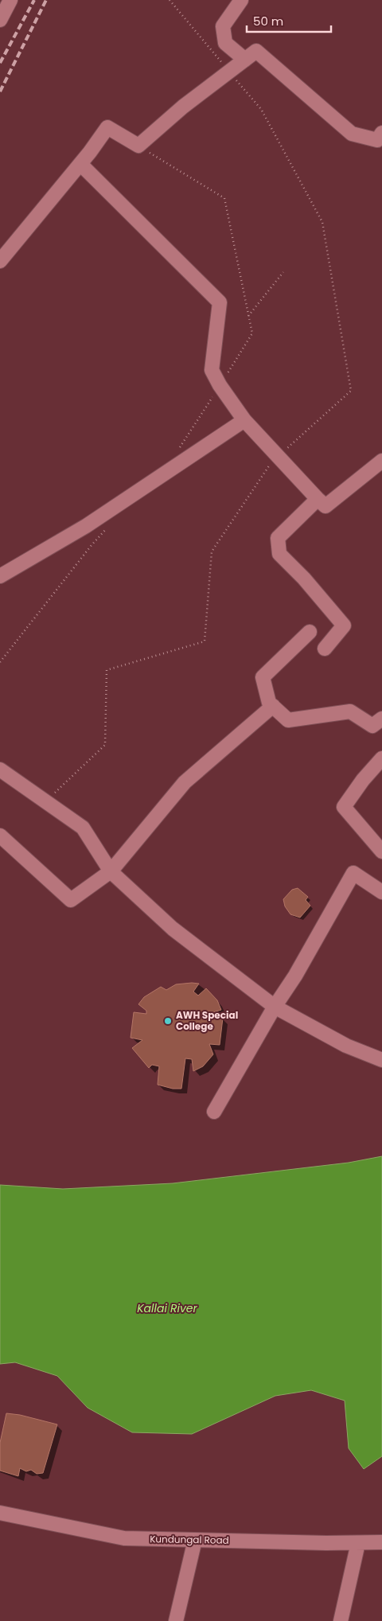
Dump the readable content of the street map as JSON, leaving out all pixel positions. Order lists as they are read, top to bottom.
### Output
{
  "streets": {
    "street": ["Kundungal Road"]
  },
  "water": ["Kallai River"],
  "places": ["AWH Special College"],
  "scale_bar": "50 m"
}
